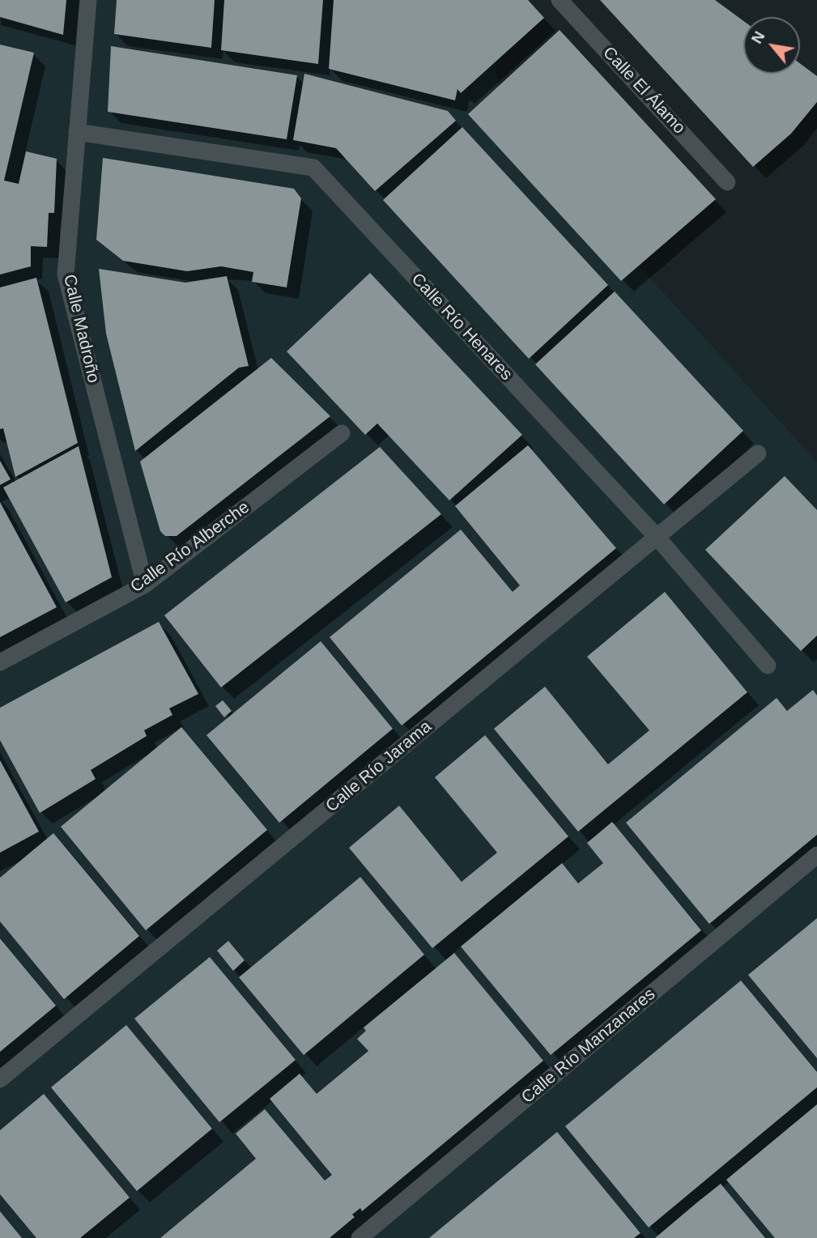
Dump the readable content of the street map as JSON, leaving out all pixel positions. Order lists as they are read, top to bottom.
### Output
{
  "streets": {
    "street": [
      "Calle El Álamo",
      "Calle Río Henares",
      "Calle Madroño",
      "Calle Río Alberche",
      "Calle Río Jarama",
      "Calle Río Manzanares"
    ]
  },
  "crossings": [
    ["Calle Río Henares", "Calle Madroño"],
    ["Calle Río Henares", "Calle Río Jarama"],
    ["Calle Madroño", "Calle Río Alberche"]
  ],
  "north": "top left"
}
